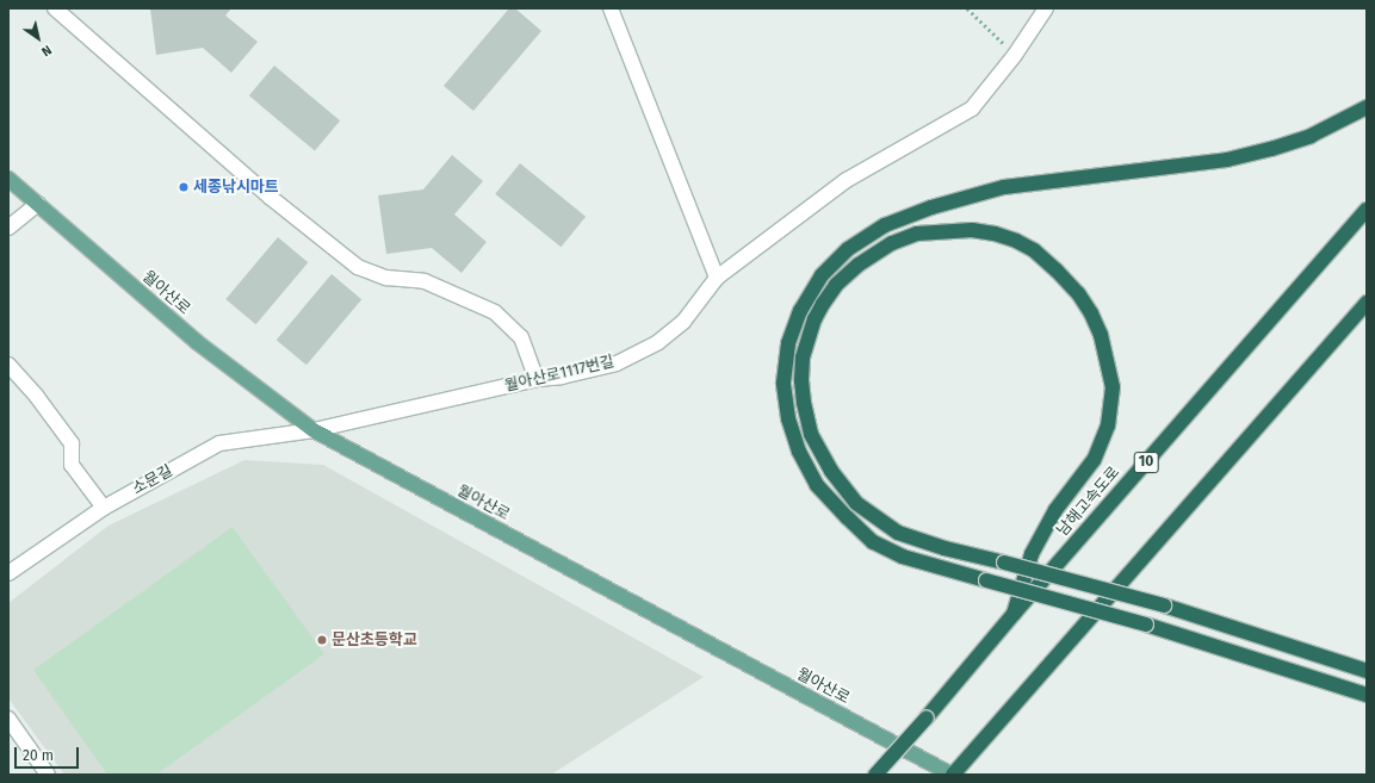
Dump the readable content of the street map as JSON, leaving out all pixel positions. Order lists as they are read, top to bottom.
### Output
{
  "streets": {
    "highway": ["10", "남해고속도로"],
    "main road": ["월아산로"],
    "street": ["월아산로1117번길", "소문길"]
  },
  "crossings": [
    ["월아산로", "월아산로1117번길"],
    ["월아산로", "소문길"],
    ["월아산로1117번길", "소문길"]
  ],
  "places": ["세종낚시마트", "문산초등학교"],
  "scale_bar": "20 m",
  "north": "bottom right"
}
